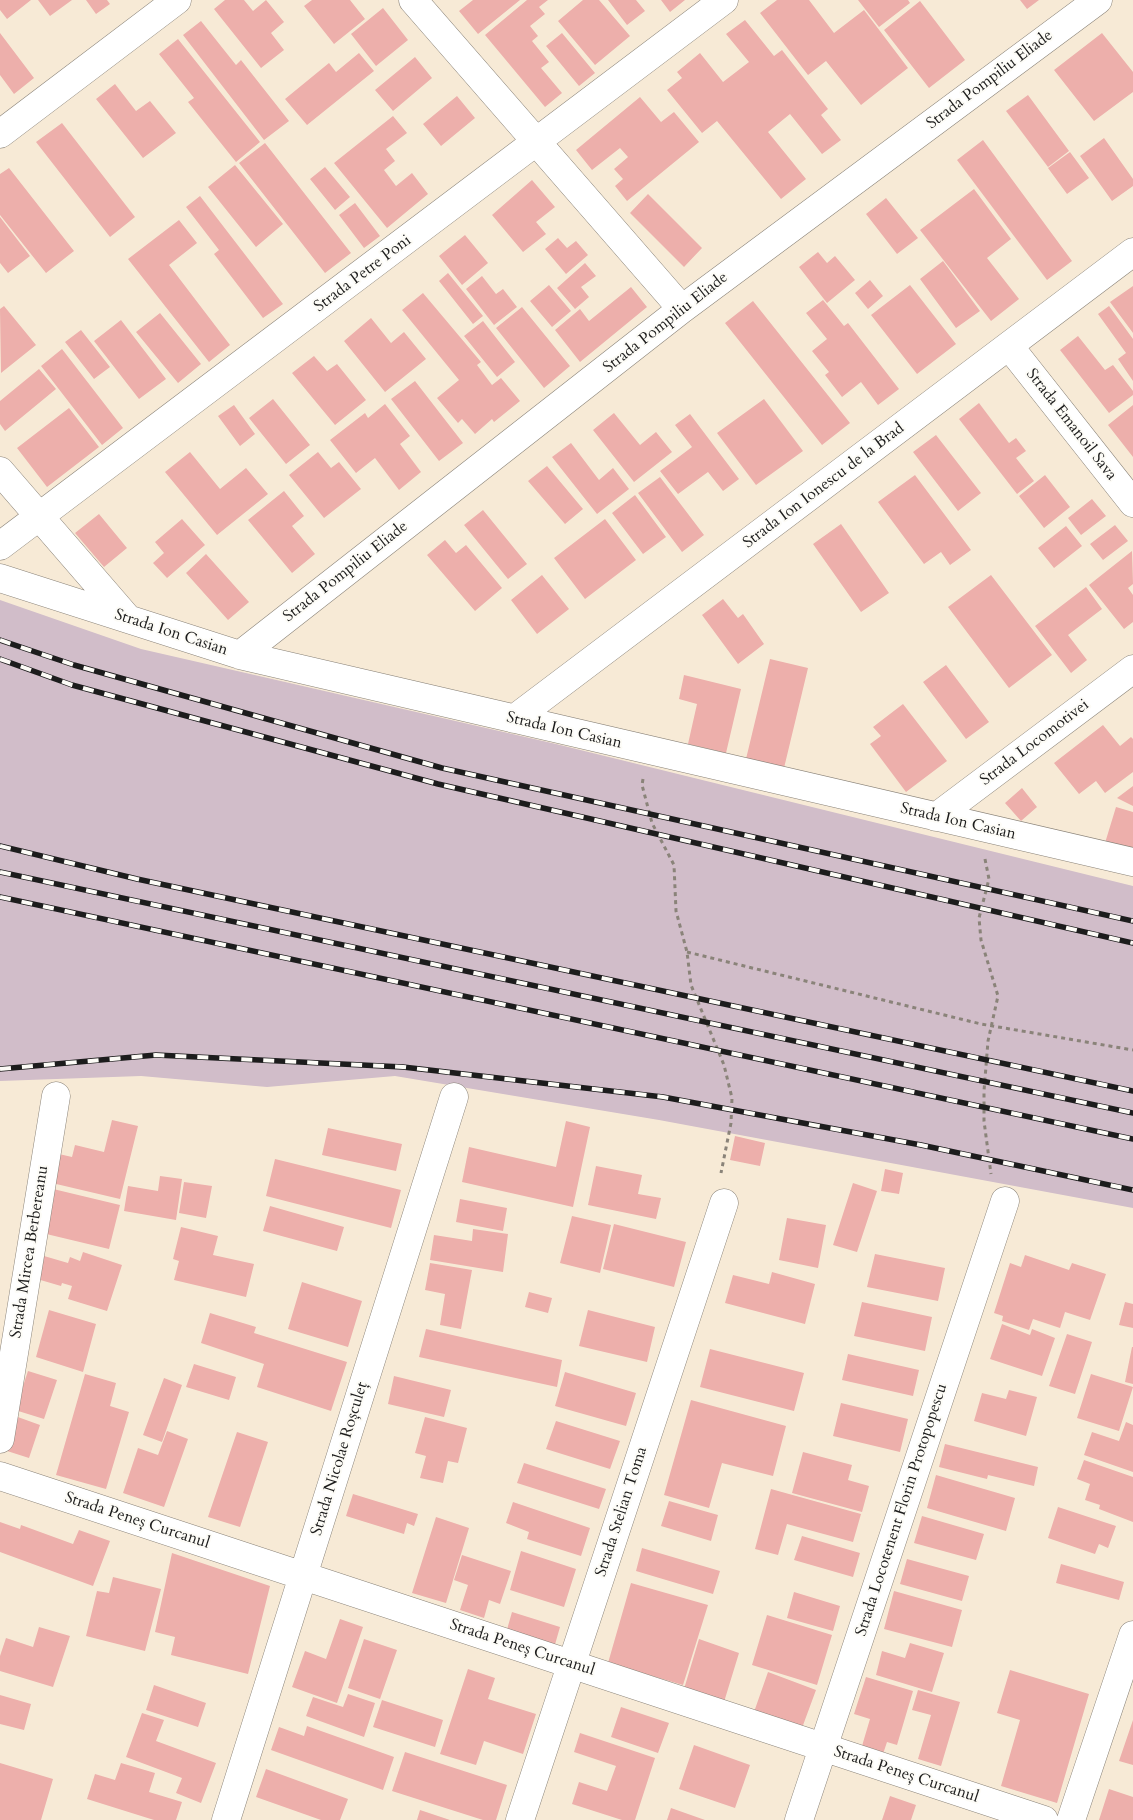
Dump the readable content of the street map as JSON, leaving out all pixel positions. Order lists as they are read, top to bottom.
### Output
{
  "streets": {
    "street": [
      "Strada Pompiliu Eliade",
      "Strada Petre Poni",
      "Strada Emanoil Sava",
      "Strada Ion Ionescu de la Brad",
      "Strada Ion Casian",
      "Strada Locomotivei",
      "Strada Mircea Berbereanu",
      "Strada Nicolae Roșculeț",
      "Strada Locotenent Florin Protopopescu",
      "Strada Stelian Toma",
      "Strada Peneș Curcanul"
    ]
  },
  "crossings": [
    ["Strada Pompiliu Eliade", "Strada Ion Casian"],
    ["Strada Emanoil Sava", "Strada Ion Ionescu de la Brad"],
    ["Strada Ion Ionescu de la Brad", "Strada Ion Casian"],
    ["Strada Ion Casian", "Strada Locomotivei"],
    ["Strada Nicolae Roșculeț", "Strada Peneș Curcanul"],
    ["Strada Locotenent Florin Protopopescu", "Strada Peneș Curcanul"],
    ["Strada Stelian Toma", "Strada Peneș Curcanul"]
  ]
}
